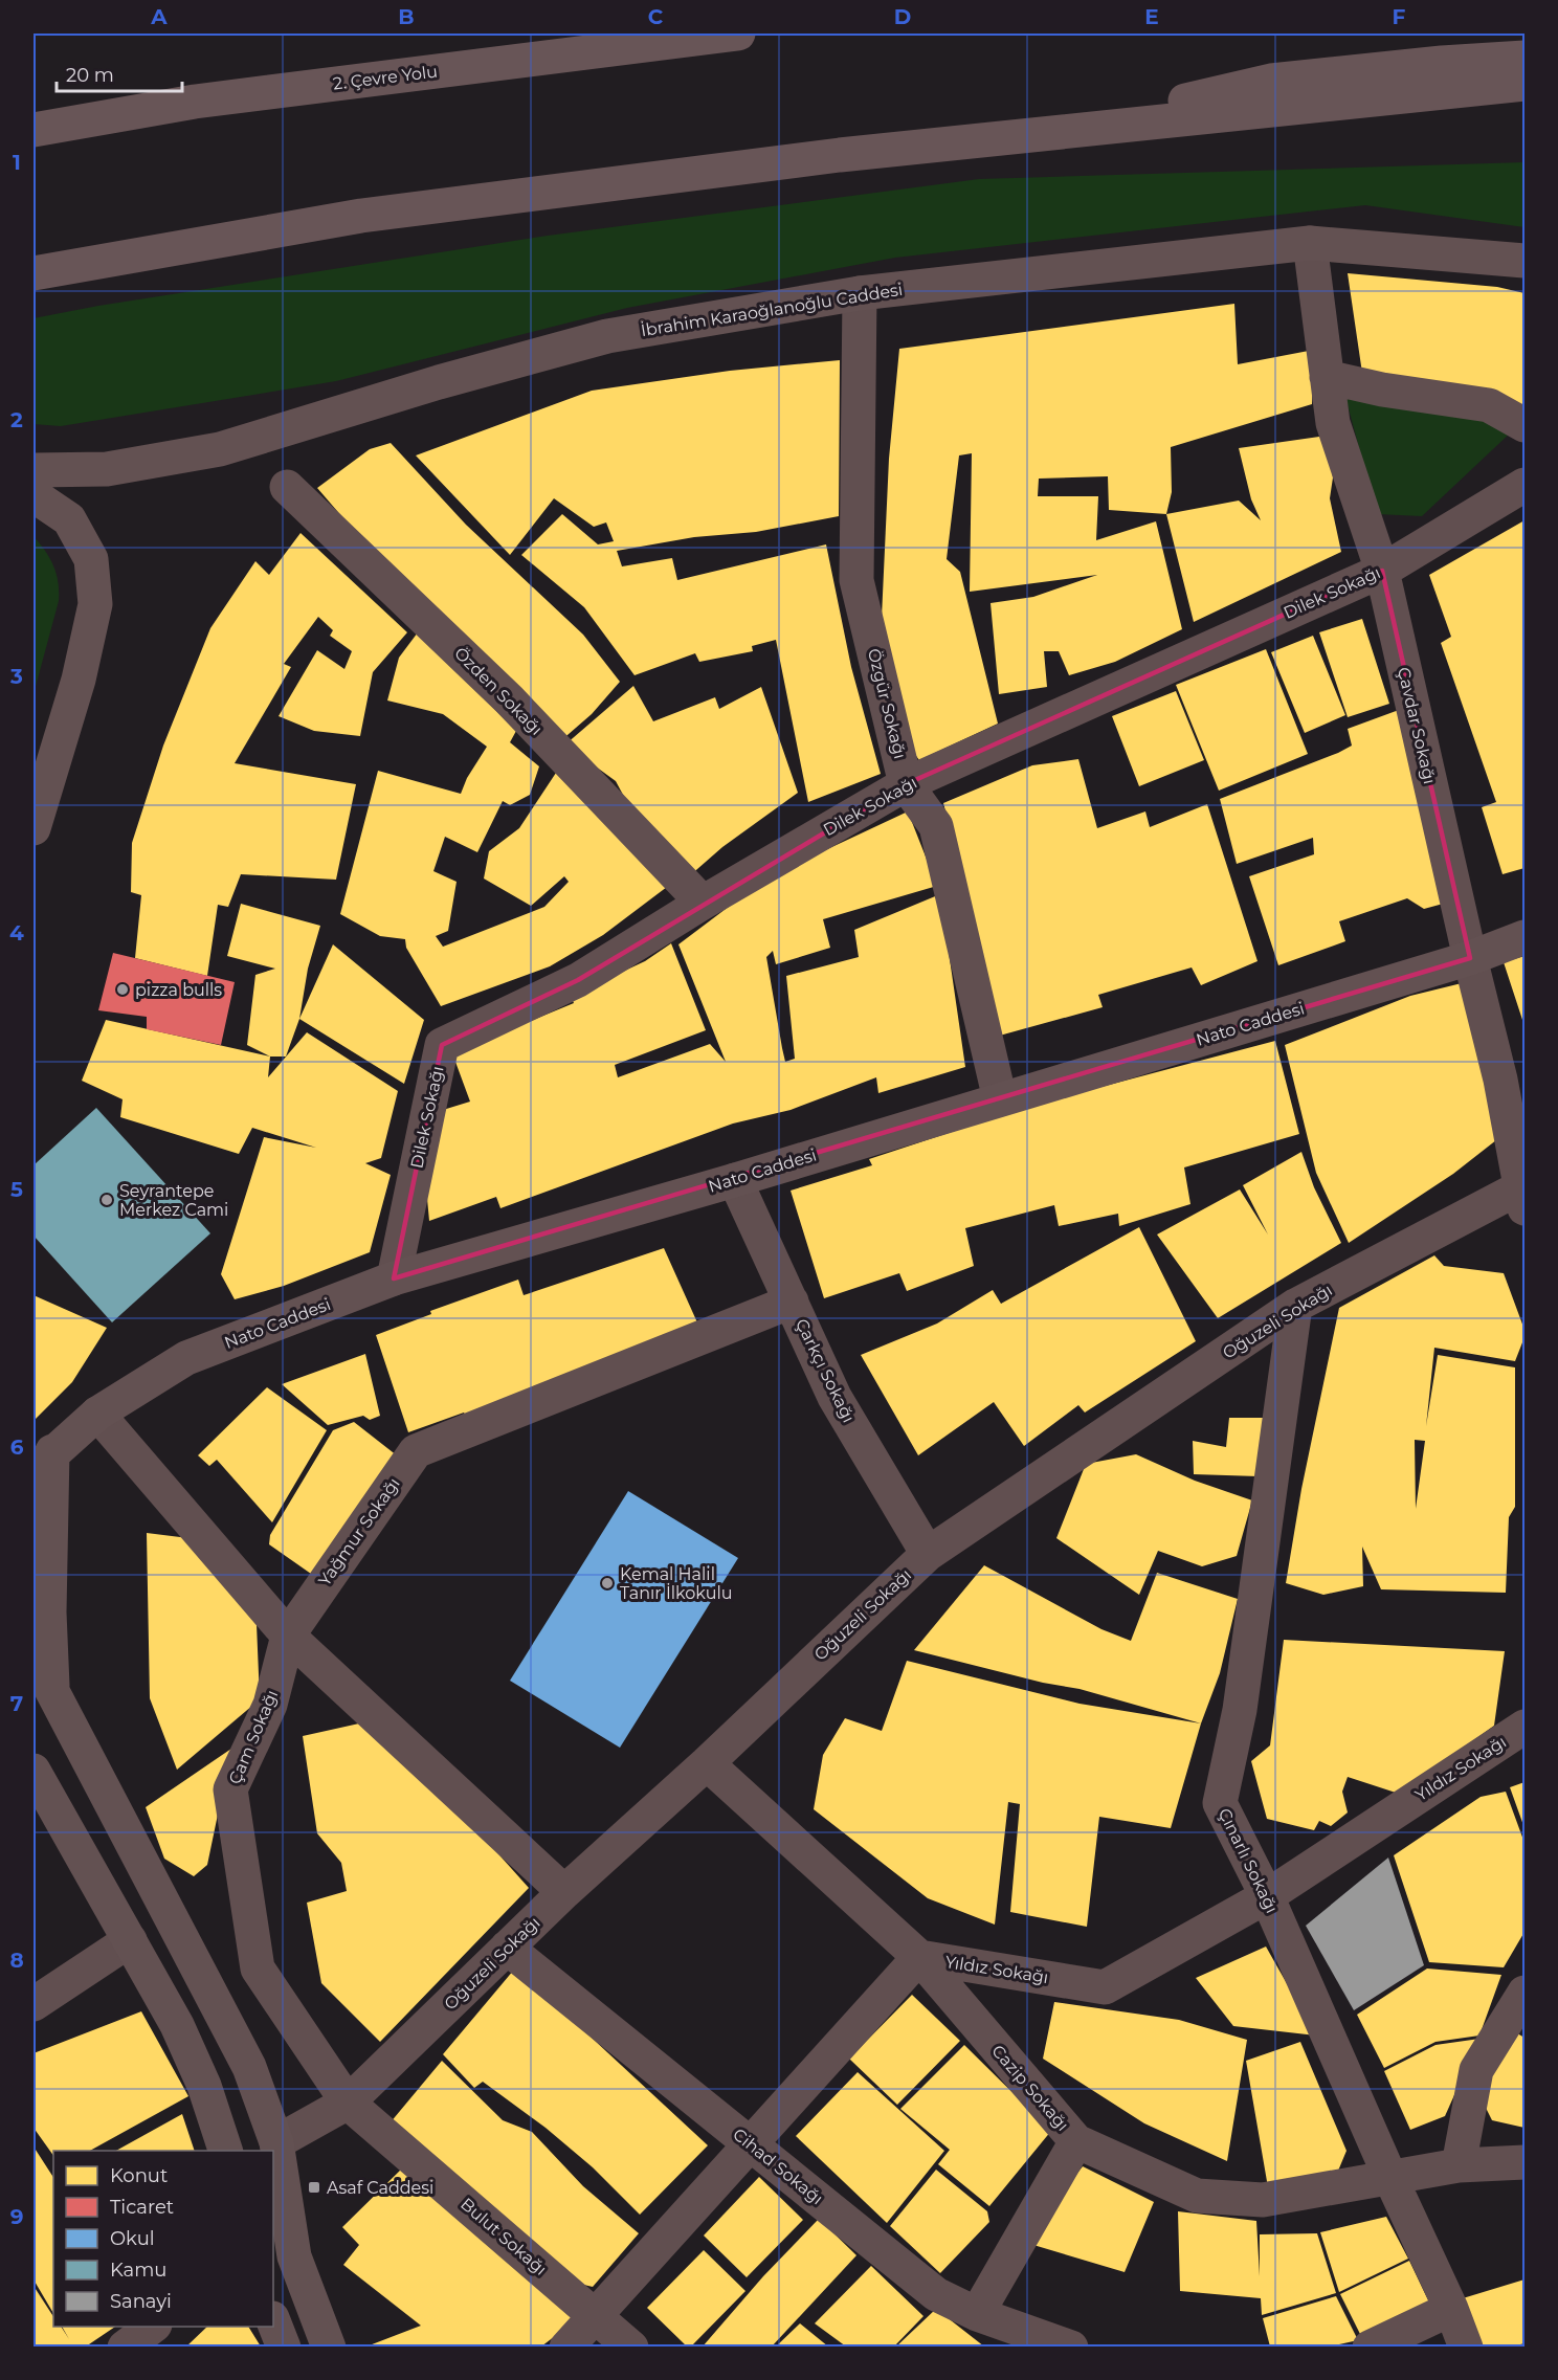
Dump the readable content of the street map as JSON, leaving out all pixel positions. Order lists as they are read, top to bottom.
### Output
{
  "streets": {
    "highway": ["2. Çevre Yolu"],
    "street": [
      "İbrahim Karaoğlanoğlu Caddesi",
      "Dilek Sokağı",
      "Özden Sokağı",
      "Özgür Sokağı",
      "Çavdar Sokağı",
      "Nato Caddesi",
      "Oğuzeli Sokağı",
      "Çarkçı Sokağı",
      "Yağmur Sokağı",
      "Çam Sokağı",
      "Yıldız Sokağı",
      "Çınarlı Sokağı",
      "Cazip Sokağı",
      "Cihad Sokağı",
      "Bulut Sokağı"
    ]
  },
  "crossings": [
    ["İbrahim Karaoğlanoğlu Caddesi", "Özgür Sokağı"],
    ["İbrahim Karaoğlanoğlu Caddesi", "Çavdar Sokağı"],
    ["Dilek Sokağı", "Özden Sokağı"],
    ["Dilek Sokağı", "Özgür Sokağı"],
    ["Dilek Sokağı", "Çavdar Sokağı"],
    ["Dilek Sokağı", "Nato Caddesi"],
    ["Özgür Sokağı", "Nato Caddesi"],
    ["Çavdar Sokağı", "Nato Caddesi"],
    ["Çavdar Sokağı", "Oğuzeli Sokağı"],
    ["Nato Caddesi", "Çarkçı Sokağı"],
    ["Oğuzeli Sokağı", "Çarkçı Sokağı"],
    ["Oğuzeli Sokağı", "Çam Sokağı"],
    ["Oğuzeli Sokağı", "Çınarlı Sokağı"],
    ["Oğuzeli Sokağı", "Cazip Sokağı"],
    ["Oğuzeli Sokağı", "Cihad Sokağı"],
    ["Oğuzeli Sokağı", "Bulut Sokağı"],
    ["Çarkçı Sokağı", "Yağmur Sokağı"],
    ["Yağmur Sokağı", "Çam Sokağı"],
    ["Çam Sokağı", "Bulut Sokağı"],
    ["Yıldız Sokağı", "Çınarlı Sokağı"],
    ["Yıldız Sokağı", "Cazip Sokağı"],
    ["Çınarlı Sokağı", "Cazip Sokağı"]
  ],
  "places": {
    "other": ["pizza bulls", "Seyrantepe Merkez Cami", "Kemal Halil Tanır İlkokulu"],
    "transit": ["Asaf Caddesi"]
  },
  "legend": [
    "Konut",
    "Ticaret",
    "Okul",
    "Kamu",
    "Sanayi"
  ],
  "scale_bar": "20 m",
  "grid": {
    "columns": [
      "A",
      "B",
      "C",
      "D",
      "E",
      "F"
    ],
    "rows": [
      "1",
      "2",
      "3",
      "4",
      "5",
      "6",
      "7",
      "8",
      "9"
    ]
  }
}
